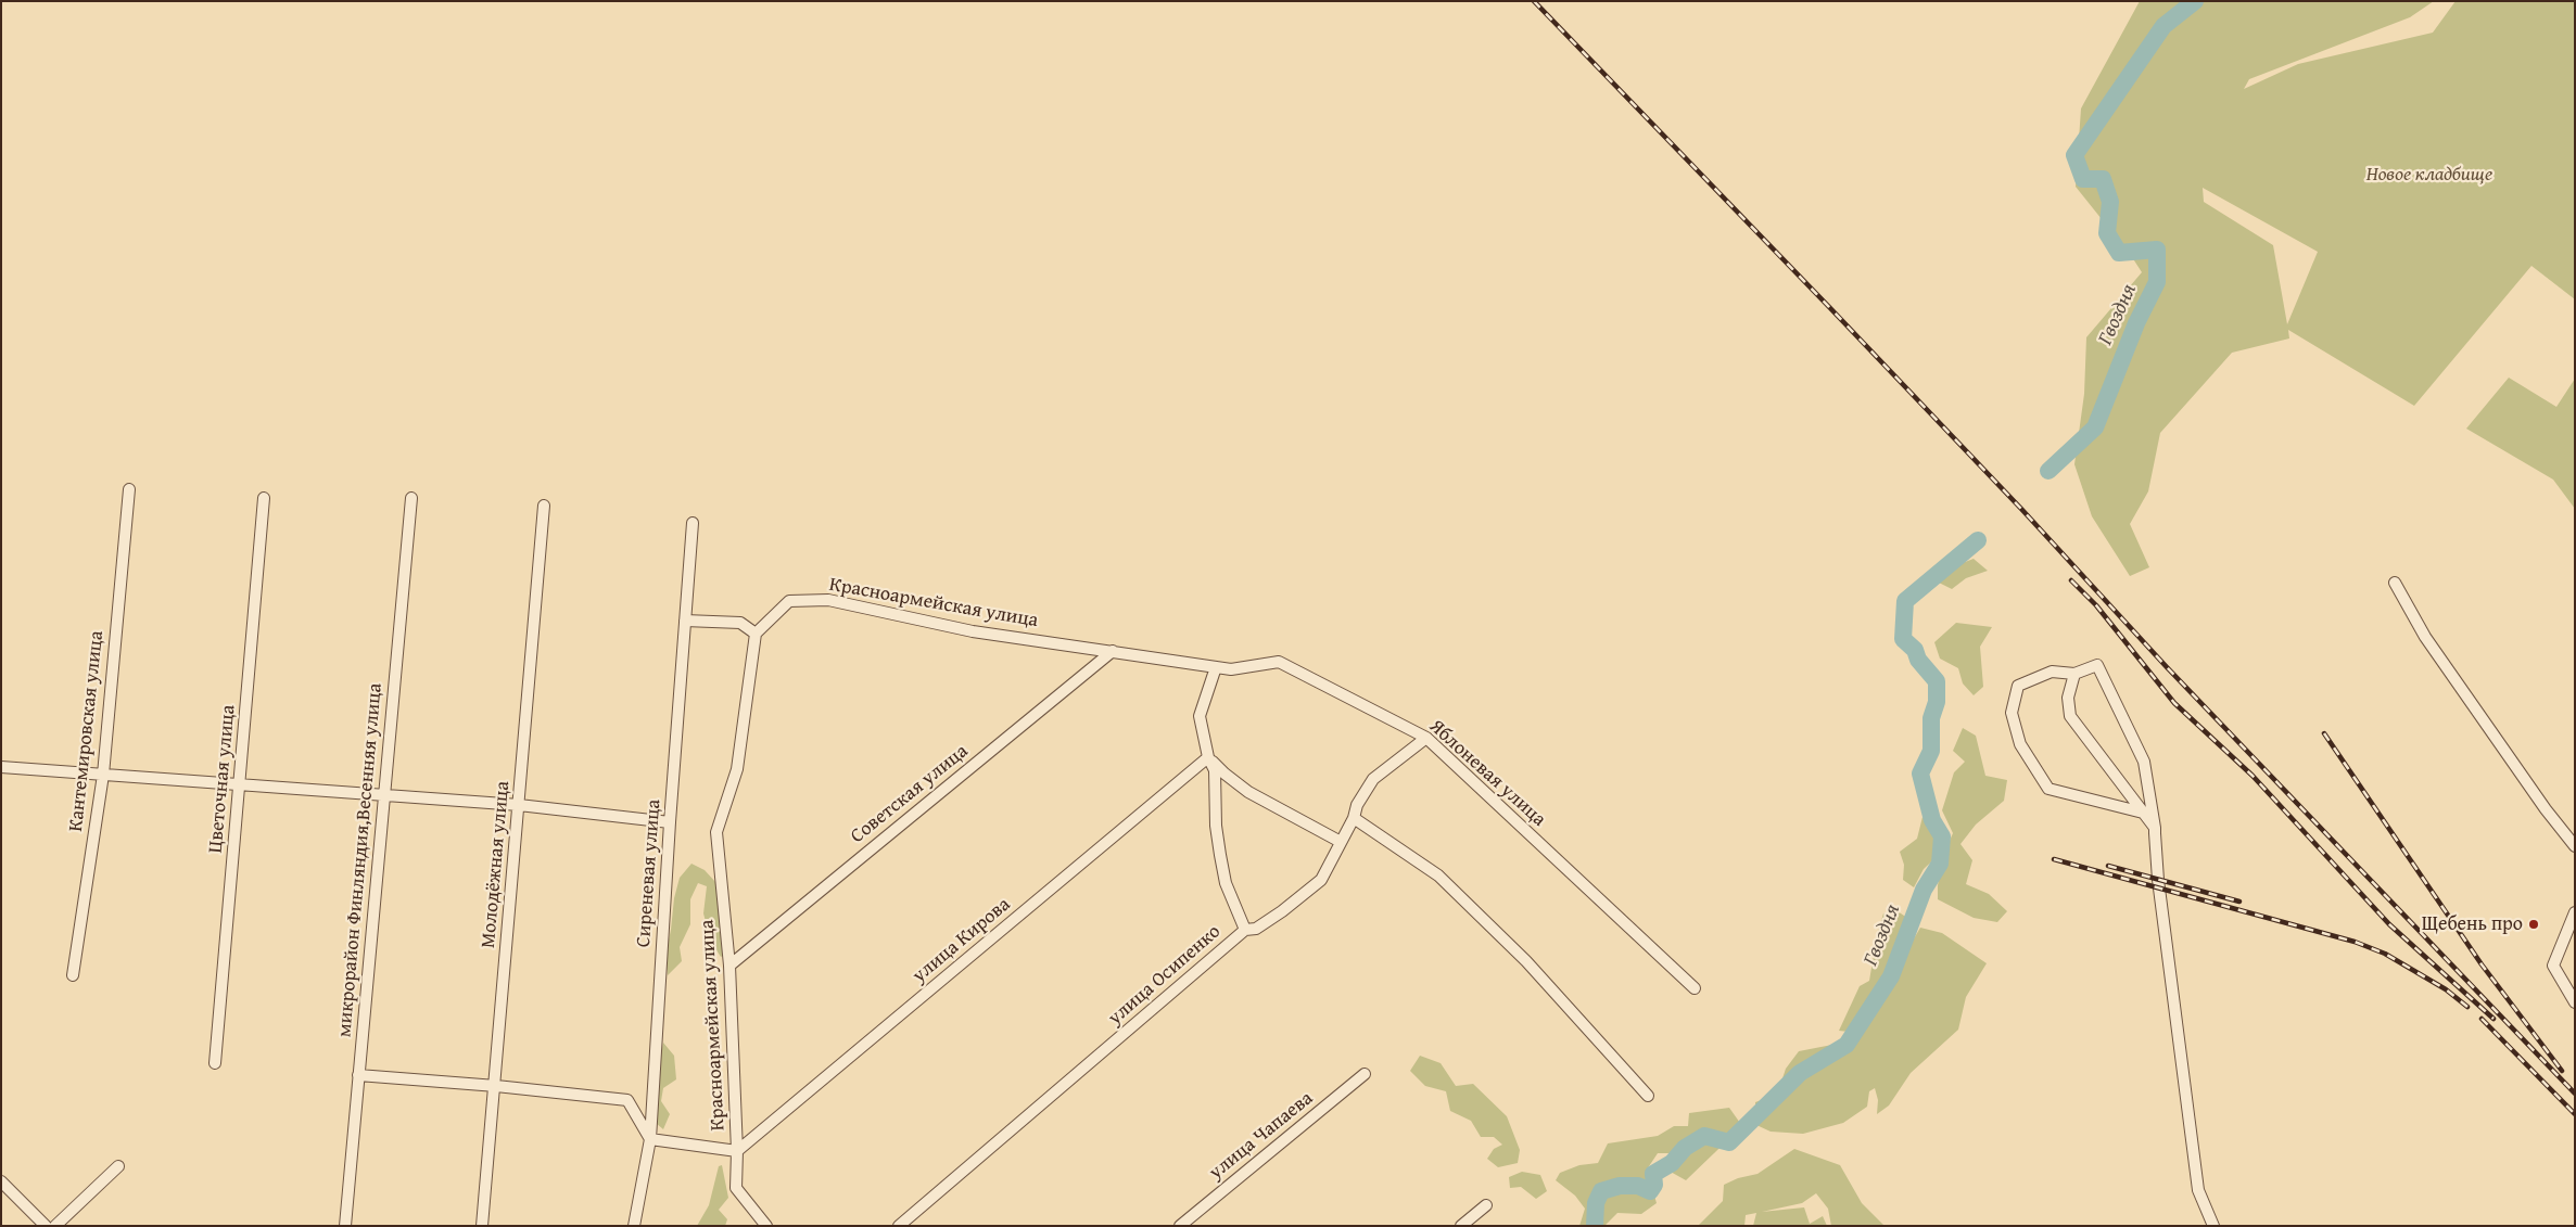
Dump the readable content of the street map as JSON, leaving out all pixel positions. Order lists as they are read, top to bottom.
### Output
{
  "streets": {
    "street": [
      "Красноармейская улица",
      "Кантемировская улица",
      "Яблоневая улица",
      "Цветочная улица",
      "Советская улица",
      "микрорайон Финляндия,Весенняя улица",
      "Молодёжная улица",
      "Сиреневая улица",
      "улица Кирова",
      "улица Осипенко",
      "улица Чапаева"
    ]
  },
  "crossings": [
    ["Красноармейская улица", "Яблоневая улица"],
    ["Красноармейская улица", "Советская улица"],
    ["Красноармейская улица", "улица Кирова"],
    ["Яблоневая улица", "улица Осипенко"]
  ],
  "water": ["Гвоздня"],
  "parks": ["Новое кладбище"],
  "places": ["Щебень про"]
}
